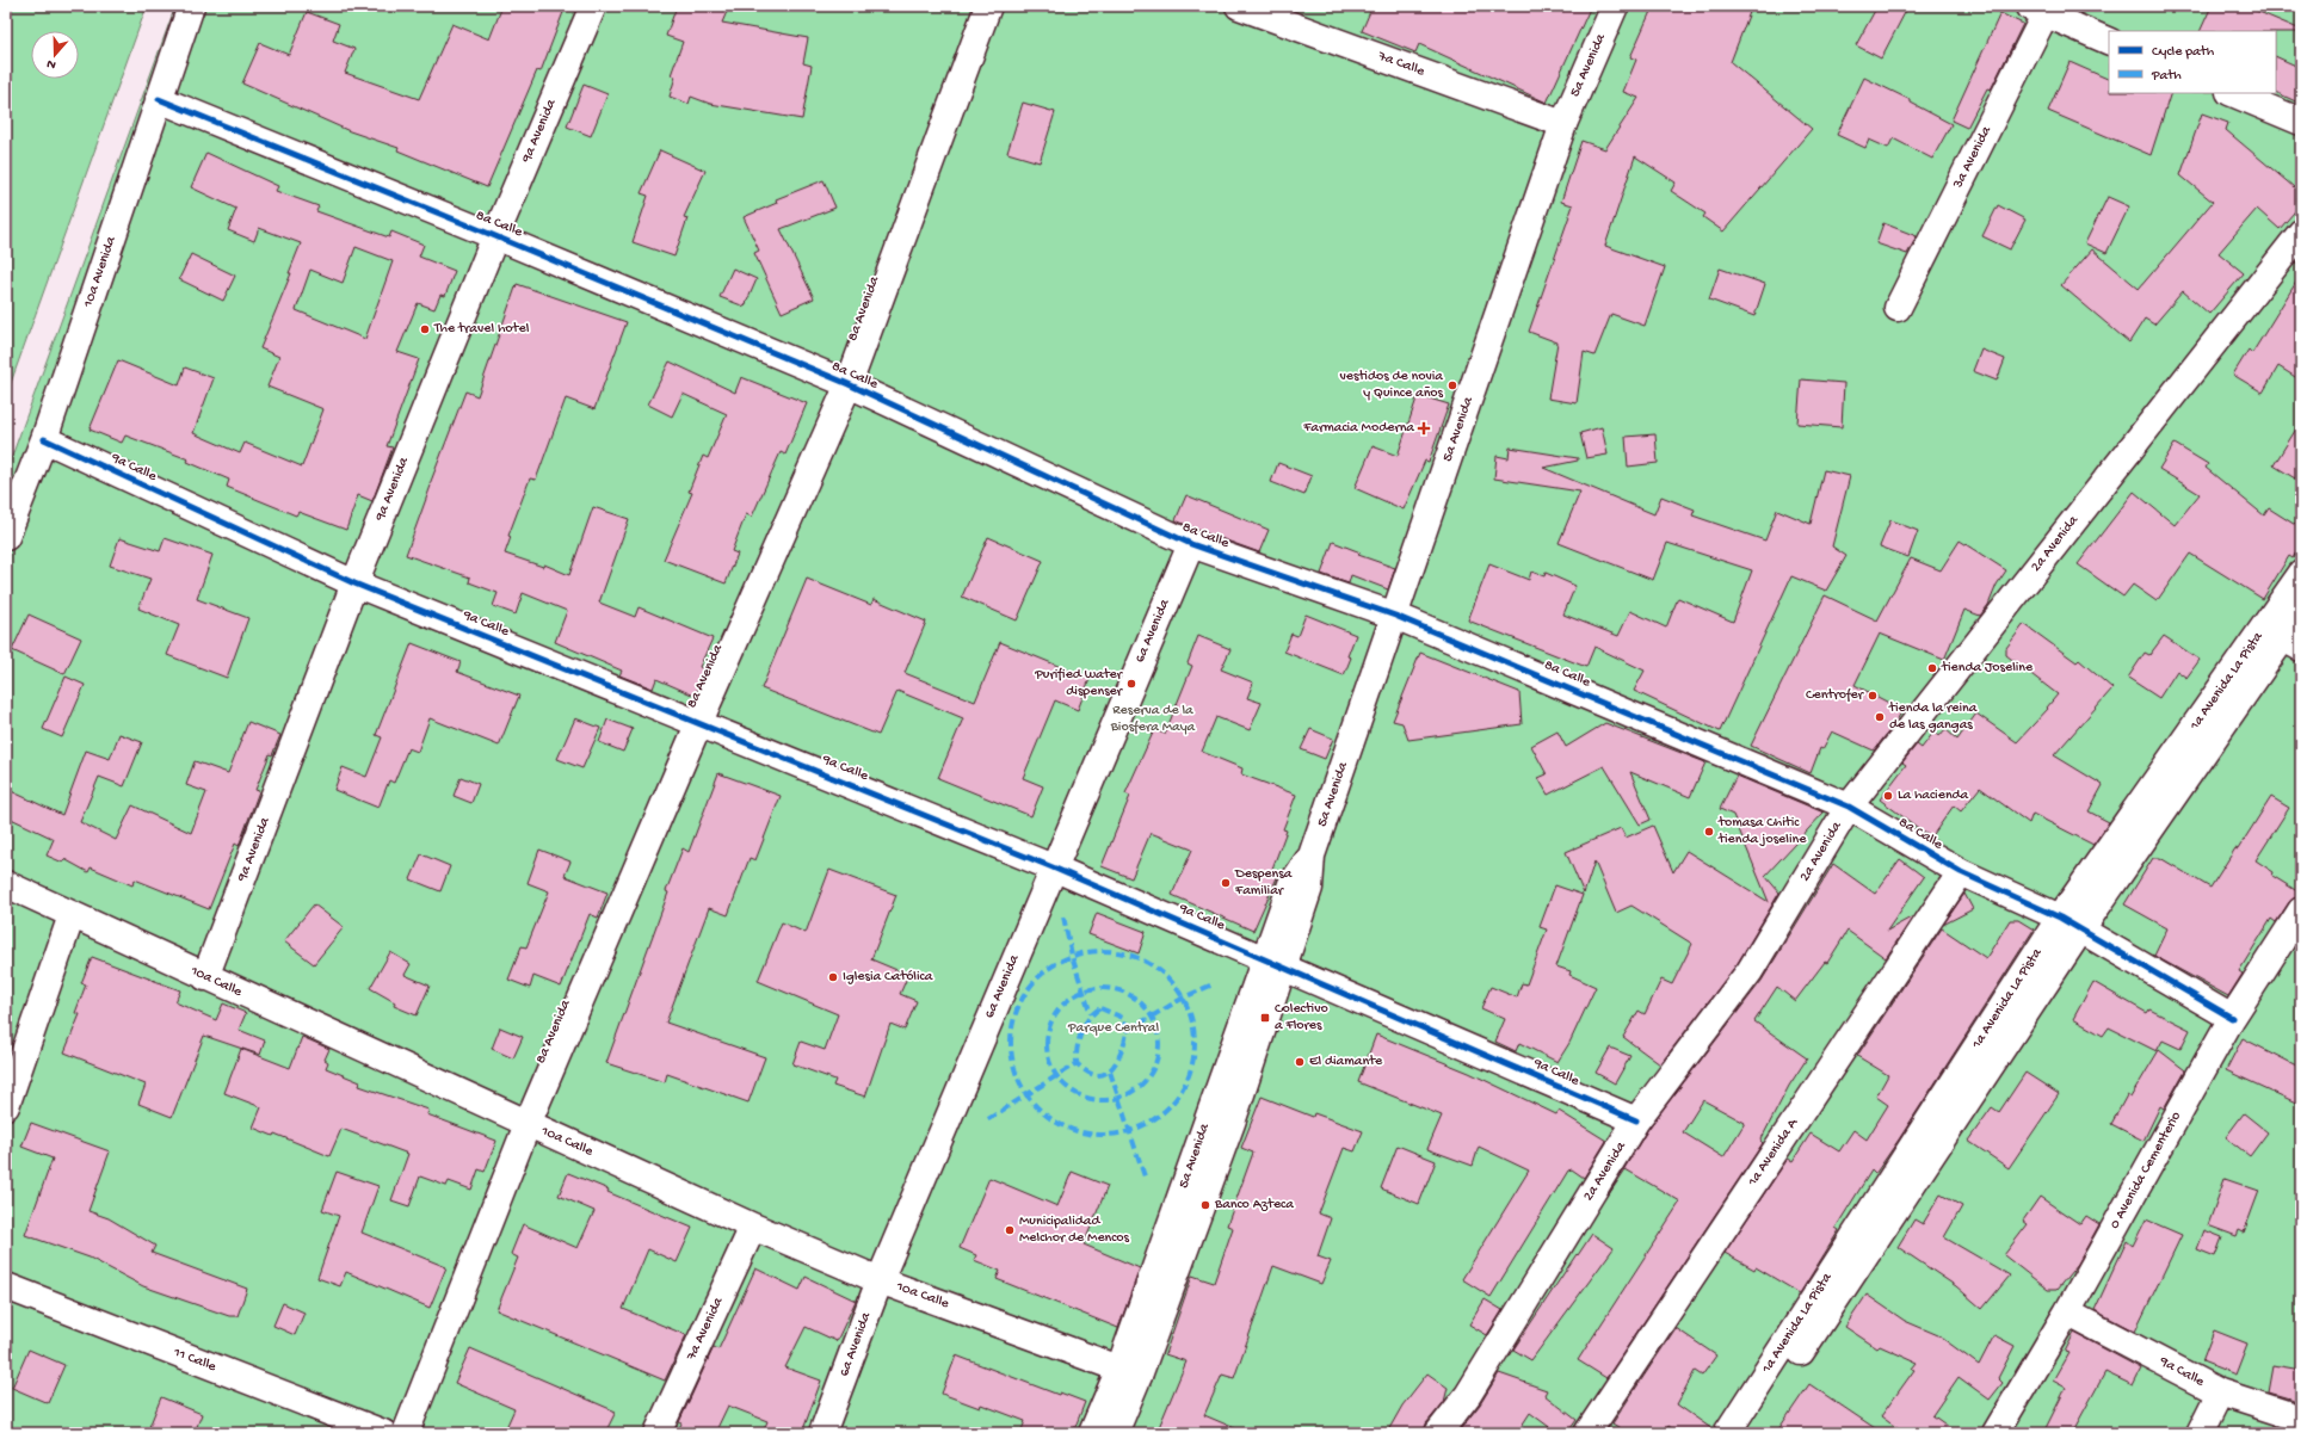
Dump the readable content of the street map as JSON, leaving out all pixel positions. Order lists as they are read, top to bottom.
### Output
{
  "streets": {
    "street": [
      "7a Calle",
      "5a Avenida",
      "9a Avenida",
      "3a Avenida",
      "8a Calle",
      "10a Avenida",
      "8a Avenida",
      "9a Calle",
      "2a Avenida",
      "6a Avenida",
      "1a Avenida La Pista",
      "10a Calle",
      "1a Avenida A",
      "0 Avenida Cementerio",
      "7a Avenida",
      "11 Calle"
    ]
  },
  "crossings": [
    ["7a Calle", "5a Avenida"],
    ["5a Avenida", "8a Calle"],
    ["5a Avenida", "9a Calle"],
    ["5a Avenida", "10a Calle"],
    ["9a Avenida", "8a Calle"],
    ["9a Avenida", "9a Calle"],
    ["9a Avenida", "10a Calle"],
    ["8a Calle", "10a Avenida"],
    ["8a Calle", "8a Avenida"],
    ["8a Calle", "2a Avenida"],
    ["8a Calle", "6a Avenida"],
    ["8a Calle", "1a Avenida La Pista"],
    ["8a Calle", "1a Avenida A"],
    ["8a Calle", "0 Avenida Cementerio"],
    ["10a Avenida", "9a Calle"],
    ["8a Avenida", "9a Calle"],
    ["8a Avenida", "10a Calle"],
    ["9a Calle", "2a Avenida"],
    ["9a Calle", "6a Avenida"],
    ["9a Calle", "0 Avenida Cementerio"],
    ["6a Avenida", "10a Calle"],
    ["10a Calle", "7a Avenida"]
  ],
  "parks": ["Reserva de la Biosfera Maya", "Parque Central"],
  "places": {
    "other": [
      "The travel hotel",
      "vestidos de novia y Quince años",
      "tienda Joseline",
      "Purified water dispenser",
      "Centrofer",
      "tienda la reina de las gangas",
      "La hacienda",
      "tomasa Chitic tienda joseline",
      "Despensa Familiar",
      "Iglesia Católica",
      "El diamante",
      "Banco Azteca",
      "Municipalidad Melchor de Mencos"
    ],
    "health": ["Farmacia Moderna"],
    "transit": ["Colectivo a Flores"]
  },
  "legend": ["Cycle path", "Path"],
  "north": "bottom"
}
